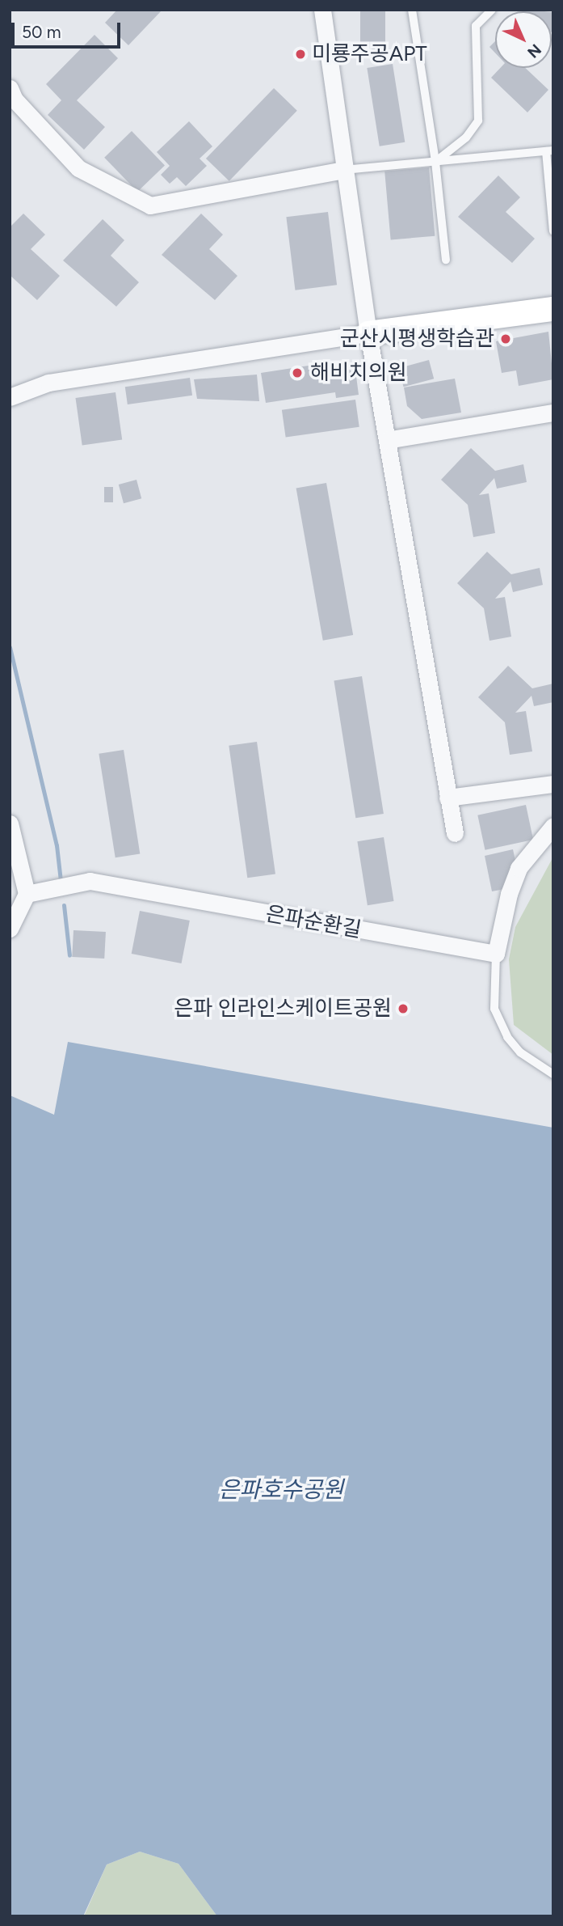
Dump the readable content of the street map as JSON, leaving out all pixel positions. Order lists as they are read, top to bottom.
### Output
{
  "streets": {
    "street": ["은파순환길"]
  },
  "water": ["은파호수공원"],
  "places": [
    "미룡주공APT",
    "군산시평생학습관",
    "해비치의원",
    "은파 인라인스케이트공원"
  ],
  "scale_bar": "50 m",
  "north": "bottom right"
}
